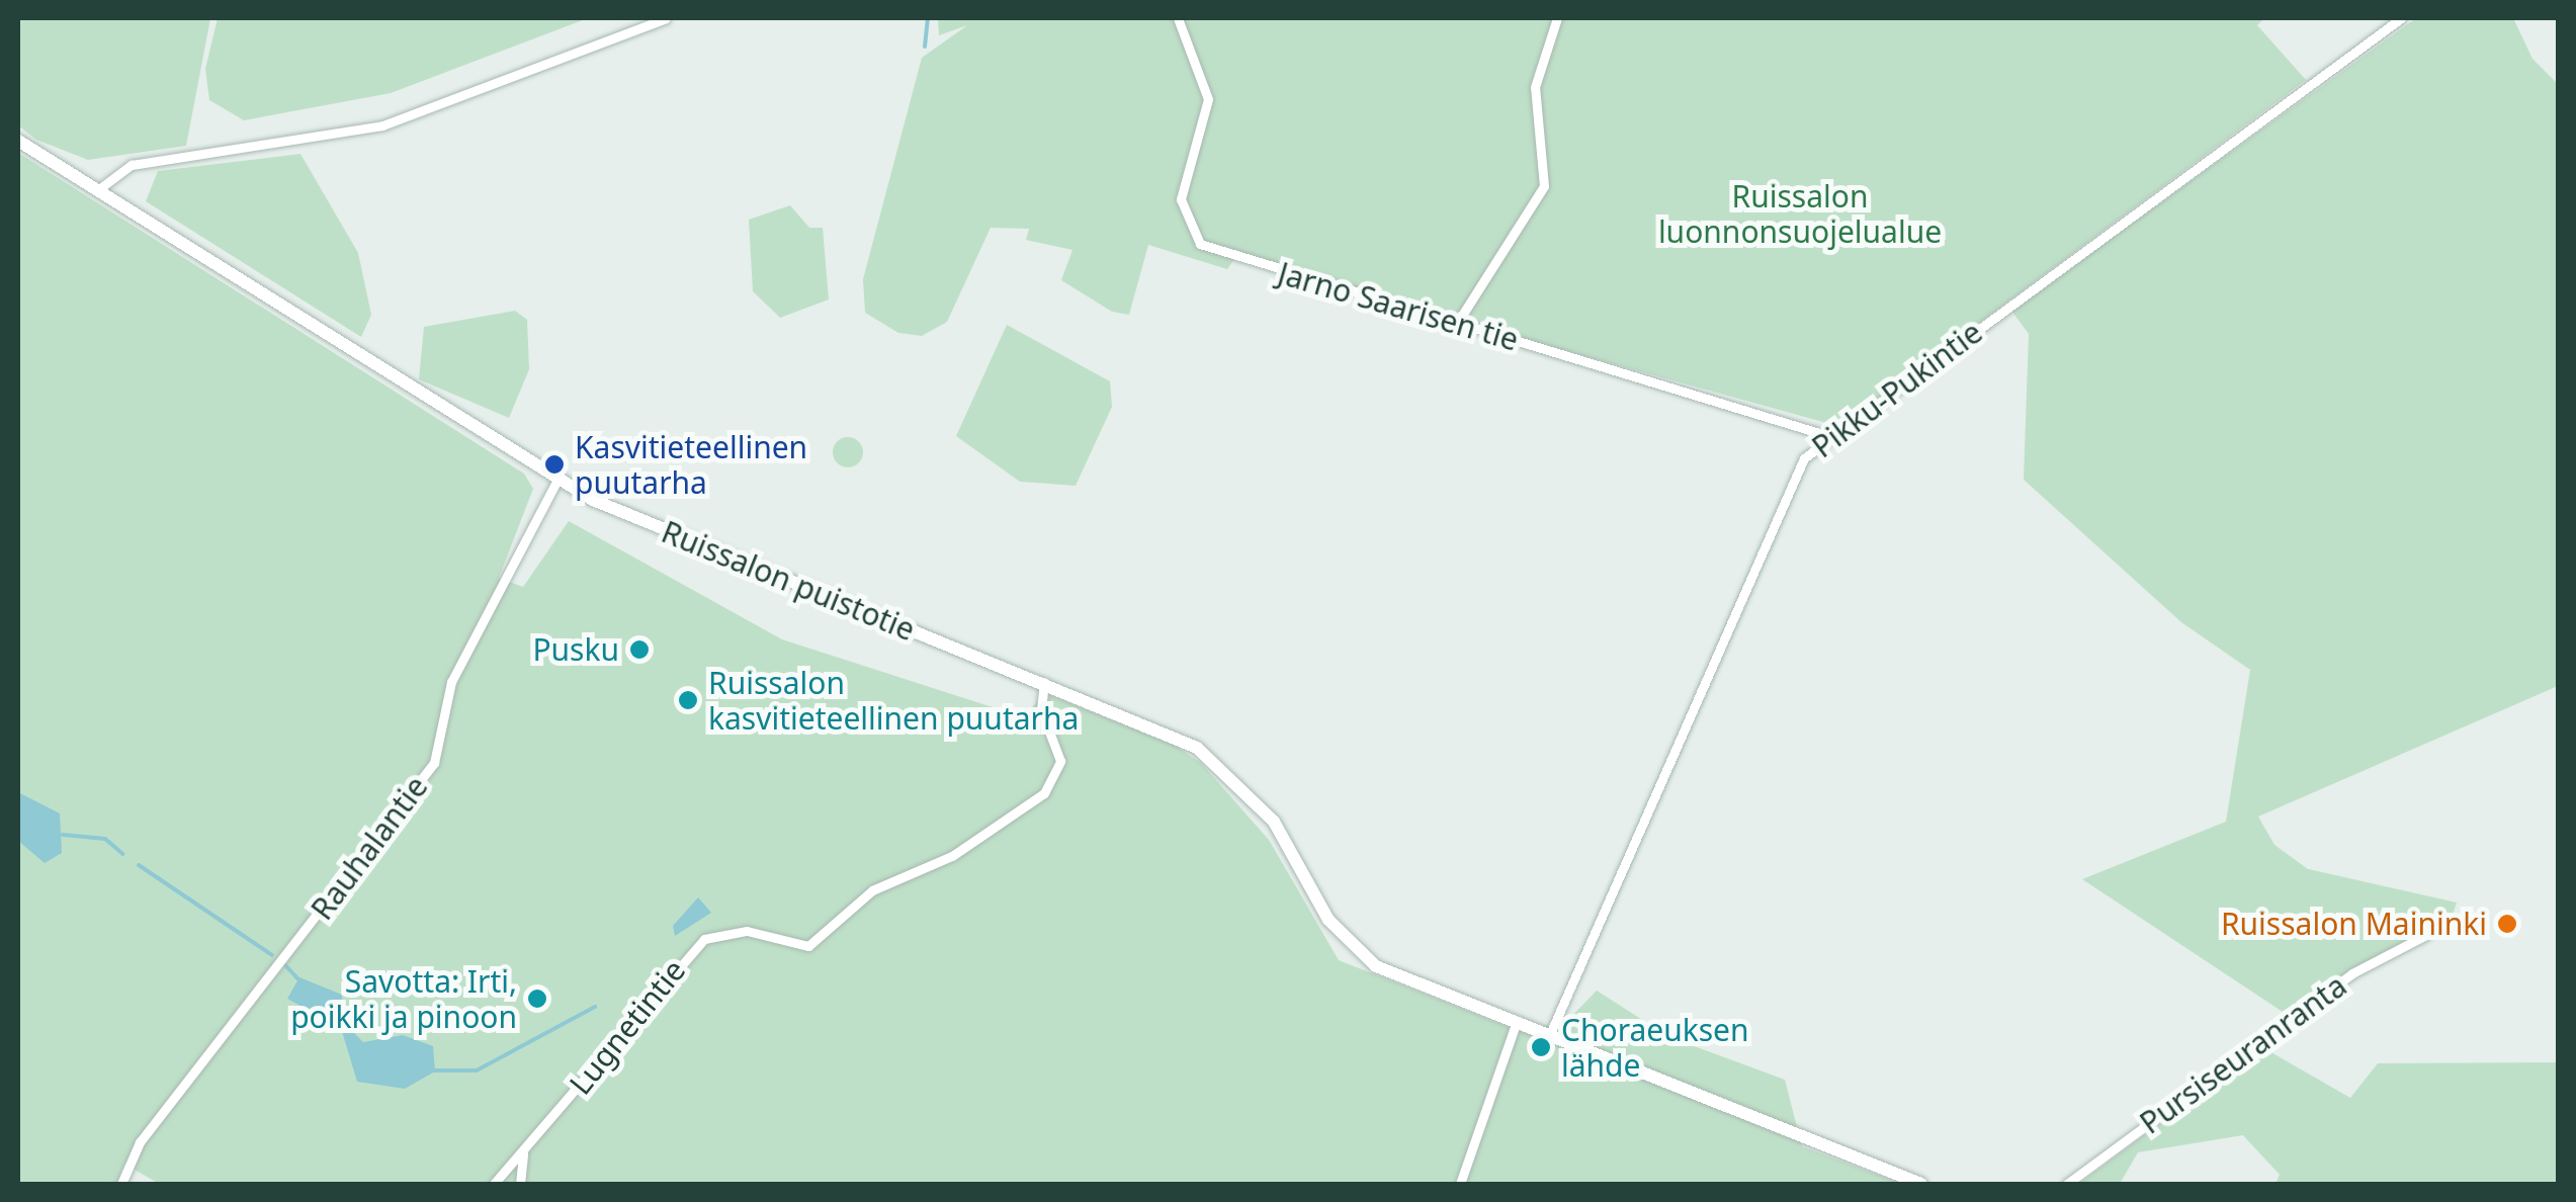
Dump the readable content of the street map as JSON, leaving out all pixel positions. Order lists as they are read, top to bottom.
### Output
{
  "streets": {
    "street": [
      "Jarno Saarisen tie",
      "Pikku-Pukintie",
      "Ruissalon puistotie",
      "Rauhalantie",
      "Lugnetintie",
      "Pursiseuranranta"
    ]
  },
  "crossings": [
    ["Jarno Saarisen tie", "Pikku-Pukintie"],
    ["Pikku-Pukintie", "Ruissalon puistotie"],
    ["Ruissalon puistotie", "Rauhalantie"],
    ["Ruissalon puistotie", "Lugnetintie"]
  ],
  "parks": ["Ruissalon luonnonsuojelualue"],
  "places": [
    "Kasvitieteellinen puutarha",
    "Pusku",
    "Ruissalon kasvitieteellinen puutarha",
    "Ruissalon Maininki",
    "Savotta: Irti, poikki ja pinoon",
    "Choraeuksen lähde"
  ]
}
